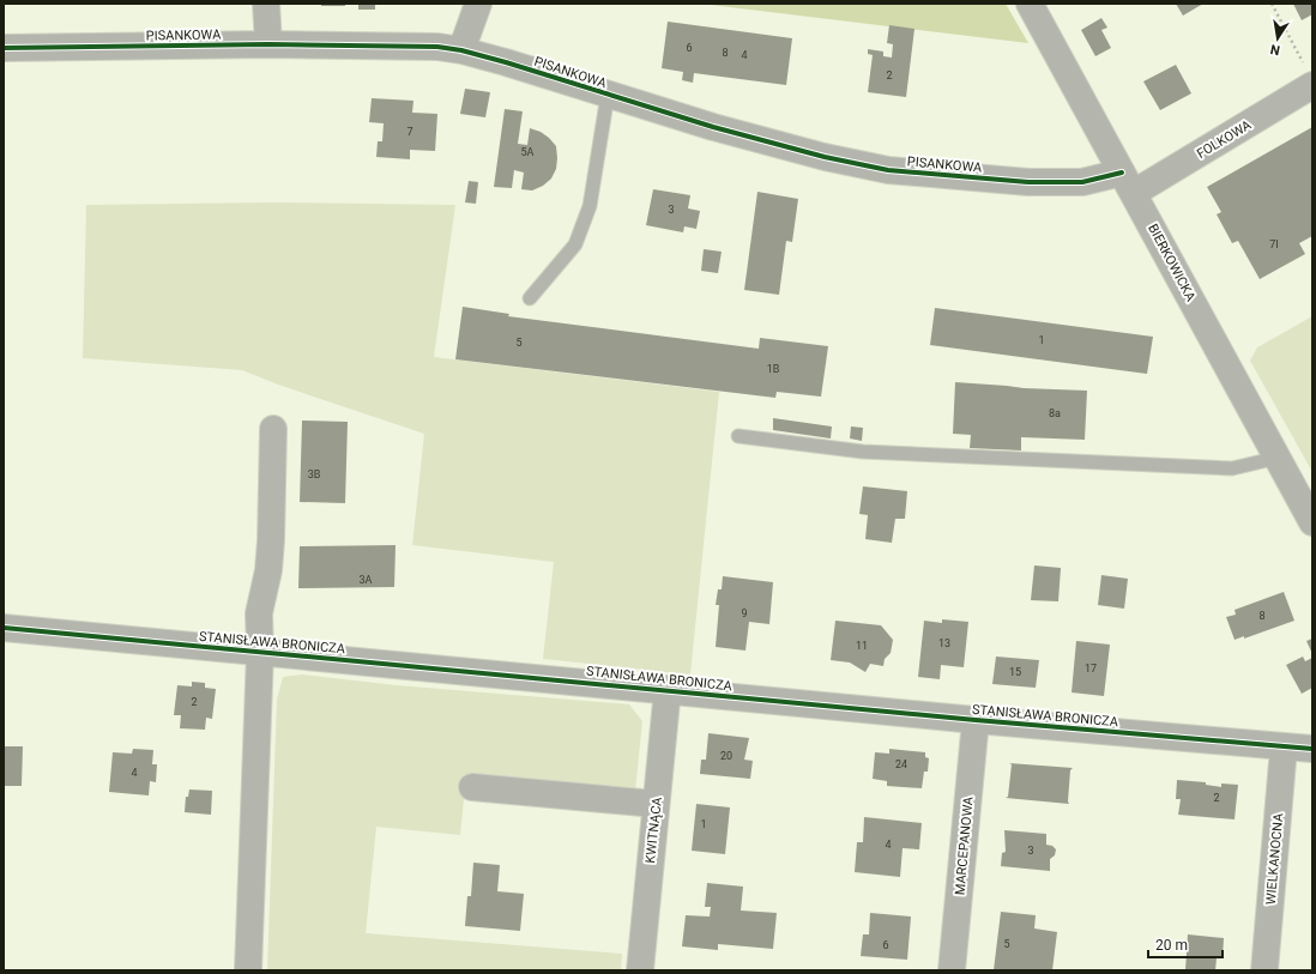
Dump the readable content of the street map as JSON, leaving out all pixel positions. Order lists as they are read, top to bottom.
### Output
{
  "streets": {
    "street": [
      "PISANKOWA",
      "FOLKOWA",
      "BIERKOWICKA",
      "STANISŁAWA BRONICZA",
      "KWITNĄCA",
      "MARCEPANOWA",
      "WIELKANOCNA"
    ]
  },
  "crossings": [
    ["PISANKOWA", "FOLKOWA"],
    ["PISANKOWA", "BIERKOWICKA"],
    ["FOLKOWA", "BIERKOWICKA"],
    ["STANISŁAWA BRONICZA", "KWITNĄCA"],
    ["STANISŁAWA BRONICZA", "MARCEPANOWA"],
    ["STANISŁAWA BRONICZA", "WIELKANOCNA"]
  ],
  "house_numbers": [
    "6",
    "8",
    "4",
    "2",
    "7",
    "5A",
    "3",
    "7I",
    "1",
    "5",
    "1B",
    "8a",
    "3B",
    "3A",
    "9",
    "8",
    "13",
    "11",
    "17",
    "15",
    "2",
    "20",
    "24",
    "4",
    "2",
    "1",
    "4",
    "3",
    "5",
    "6"
  ],
  "scale_bar": "20 m",
  "north": "bottom"
}
